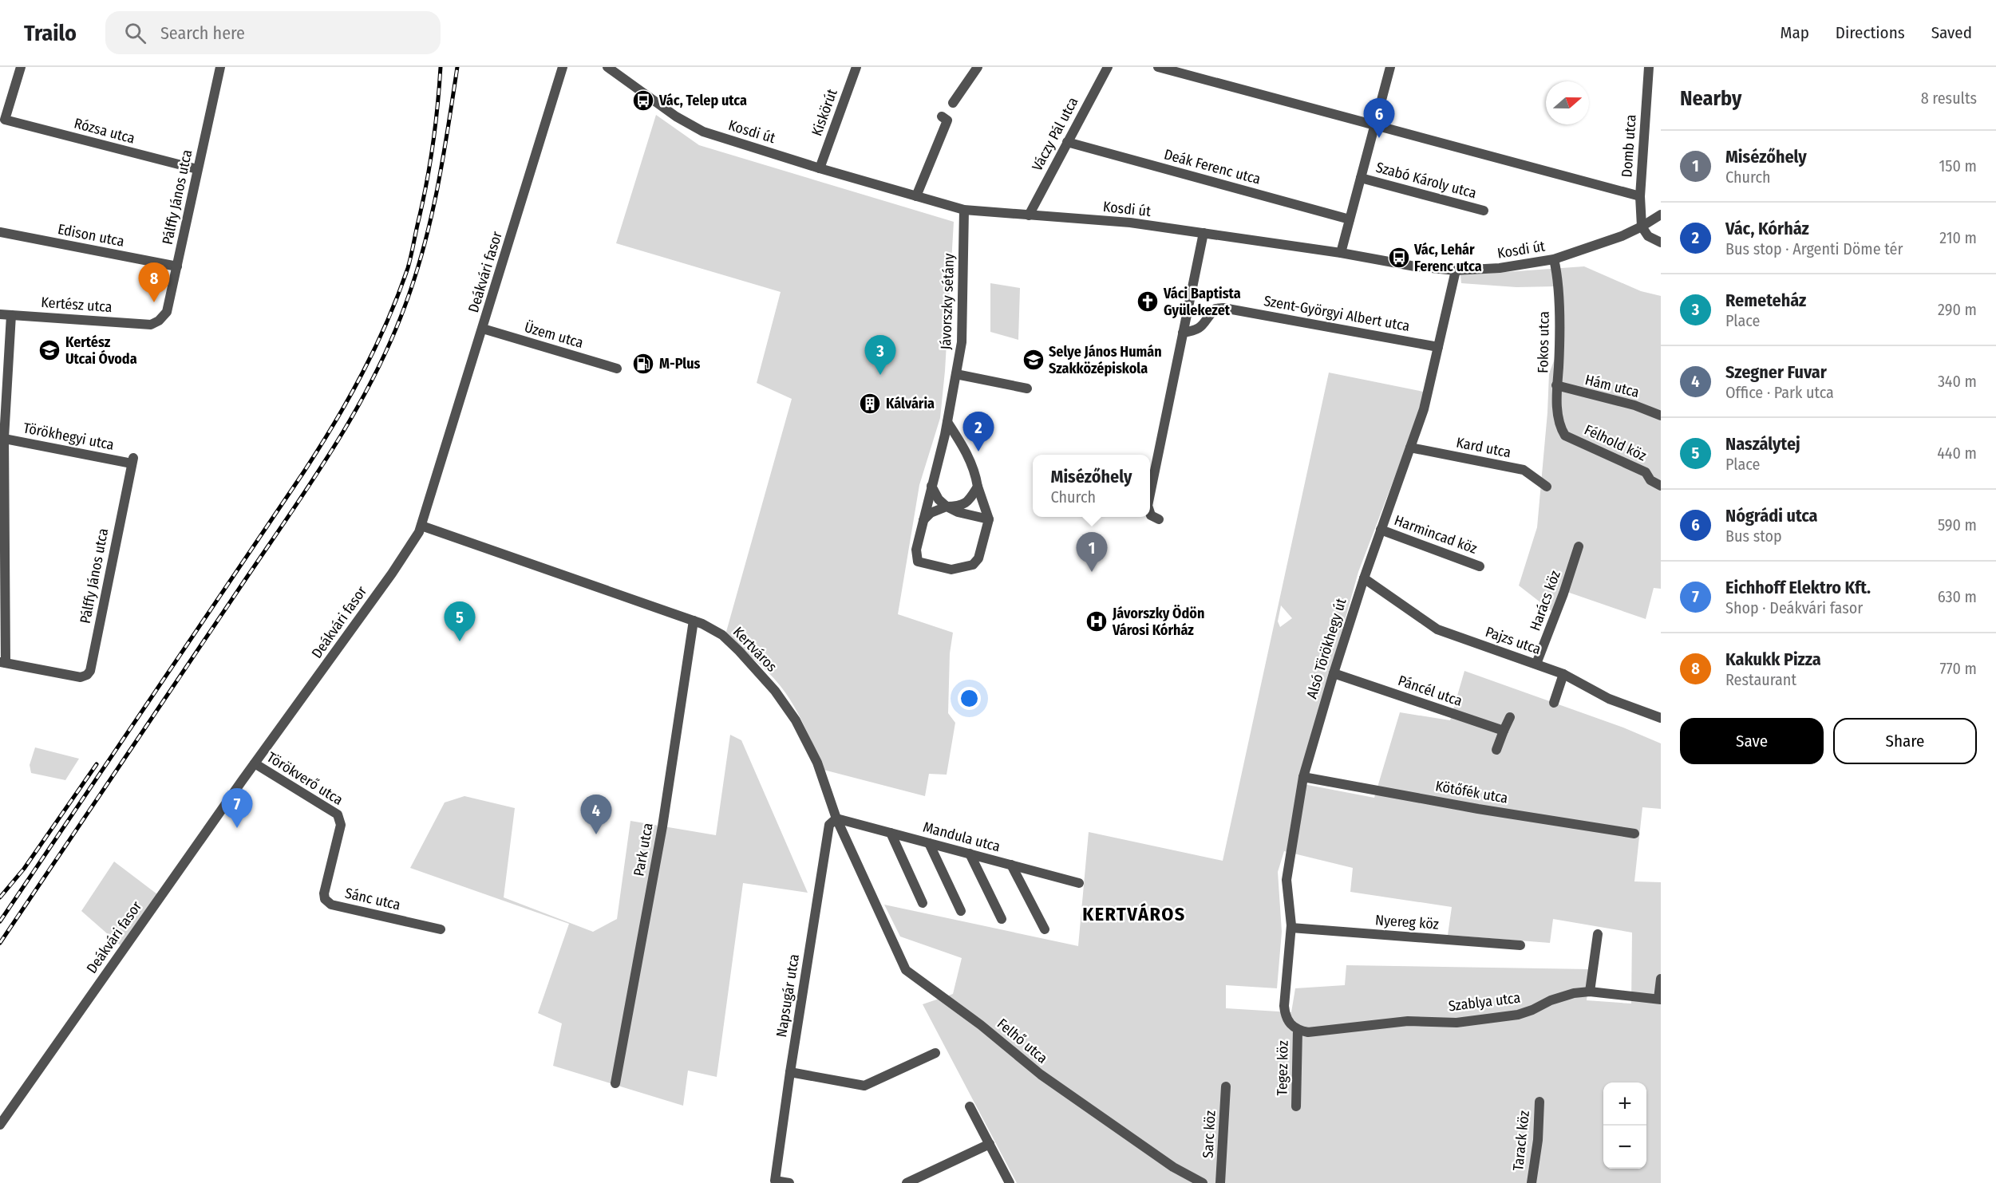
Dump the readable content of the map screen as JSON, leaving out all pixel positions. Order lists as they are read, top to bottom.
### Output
{
  "streets": {
    "street": [
      "Kiskörút",
      "Rózsa utca",
      "Kosdi út",
      "Váczy Pál utca",
      "Domb utca",
      "Deák Ferenc utca",
      "Szabó Károly utca",
      "Pálffy János utca",
      "Edison utca",
      "Deákvári fasor",
      "Jávorszky sétány",
      "Kertész utca",
      "Szent-Györgyi Albert utca",
      "Üzem utca",
      "Fokos utca",
      "Hám utca",
      "Törökhegyi utca",
      "Félhold köz",
      "Kard utca",
      "Harmincad köz",
      "Harács köz",
      "Pajzs utca",
      "Alsó Törökhegy út",
      "Kertváros",
      "Páncél utca",
      "Törökverő utca",
      "Kötőfék utca",
      "Mandula utca",
      "Park utca",
      "Sánc utca",
      "Nyereg köz",
      "Napsugár utca",
      "Szablya utca",
      "Felhő utca",
      "Tegez köz",
      "Sarc köz",
      "Tarack köz"
    ]
  },
  "crossings": [
    ["Kiskörút", "Kosdi út"],
    ["Rózsa utca", "Pálffy János utca"],
    ["Kosdi út", "Váczy Pál utca"],
    ["Kosdi út", "Domb utca"],
    ["Kosdi út", "Jávorszky sétány"],
    ["Kosdi út", "Fokos utca"],
    ["Kosdi út", "Alsó Törökhegy út"],
    ["Váczy Pál utca", "Deák Ferenc utca"],
    ["Pálffy János utca", "Edison utca"],
    ["Pálffy János utca", "Kertész utca"],
    ["Pálffy János utca", "Törökhegyi utca"],
    ["Deákvári fasor", "Üzem utca"],
    ["Deákvári fasor", "Kertváros"],
    ["Deákvári fasor", "Törökverő utca"],
    ["Szent-Györgyi Albert utca", "Alsó Törökhegy út"],
    ["Fokos utca", "Hám utca"],
    ["Fokos utca", "Félhold köz"],
    ["Kard utca", "Alsó Törökhegy út"],
    ["Harmincad köz", "Alsó Törökhegy út"],
    ["Harács köz", "Pajzs utca"],
    ["Pajzs utca", "Alsó Törökhegy út"],
    ["Alsó Törökhegy út", "Páncél utca"],
    ["Alsó Törökhegy út", "Kötőfék utca"],
    ["Alsó Törökhegy út", "Nyereg köz"],
    ["Alsó Törökhegy út", "Szablya utca"],
    ["Alsó Törökhegy út", "Tegez köz"],
    ["Kertváros", "Mandula utca"],
    ["Kertváros", "Park utca"],
    ["Kertváros", "Napsugár utca"],
    ["Kertváros", "Felhő utca"],
    ["Törökverő utca", "Sánc utca"],
    ["Mandula utca", "Napsugár utca"],
    ["Szablya utca", "Tegez köz"]
  ],
  "districts": ["KERTVÁROS"],
  "places": {
    "bus stop": ["Vác, Telep utca", "Vác, Lehár Ferenc utca"],
    "church": ["Váci Baptista Gyülekezet"],
    "school or university": ["Kertész Utcai Óvoda", "Selye János Humán Szakközépiskola"],
    "fuel station": ["M-Plus"],
    "building": ["Kálvária"],
    "hospital": ["Jávorszky Ödön Városi Kórház"]
  },
  "north": "right",
  "page": {
    "header": "Trailo",
    "search": "Search here",
    "nav": ["Map", "Directions", "Saved"],
    "heading": ["Nearby", "8 results"],
    "pins": [
      "6",
      "8",
      "3",
      "2",
      "1",
      "5",
      "7",
      "4"
    ],
    "list": [
      {
        "mark": "1",
        "name": "Misézőhely",
        "note": "Church",
        "value": "150 m"
      },
      {
        "mark": "2",
        "name": "Vác, Kórház",
        "note": "Bus stop · Argenti Döme tér",
        "value": "210 m"
      },
      {
        "mark": "3",
        "name": "Remeteház",
        "note": "Place",
        "value": "290 m"
      },
      {
        "mark": "4",
        "name": "Szegner Fuvar",
        "note": "Office · Park utca",
        "value": "340 m"
      },
      {
        "mark": "5",
        "name": "Naszálytej",
        "note": "Place",
        "value": "440 m"
      },
      {
        "mark": "6",
        "name": "Nógrádi utca",
        "note": "Bus stop",
        "value": "590 m"
      },
      {
        "mark": "7",
        "name": "Eichhoff Elektro Kft.",
        "note": "Shop · Deákvári fasor",
        "value": "630 m"
      },
      {
        "mark": "8",
        "name": "Kakukk Pizza",
        "note": "Restaurant",
        "value": "770 m"
      }
    ],
    "popup": ["Misézőhely", "Church"],
    "buttons": ["Save", "Share"],
    "map_buttons": ["+", "−"]
  }
}
